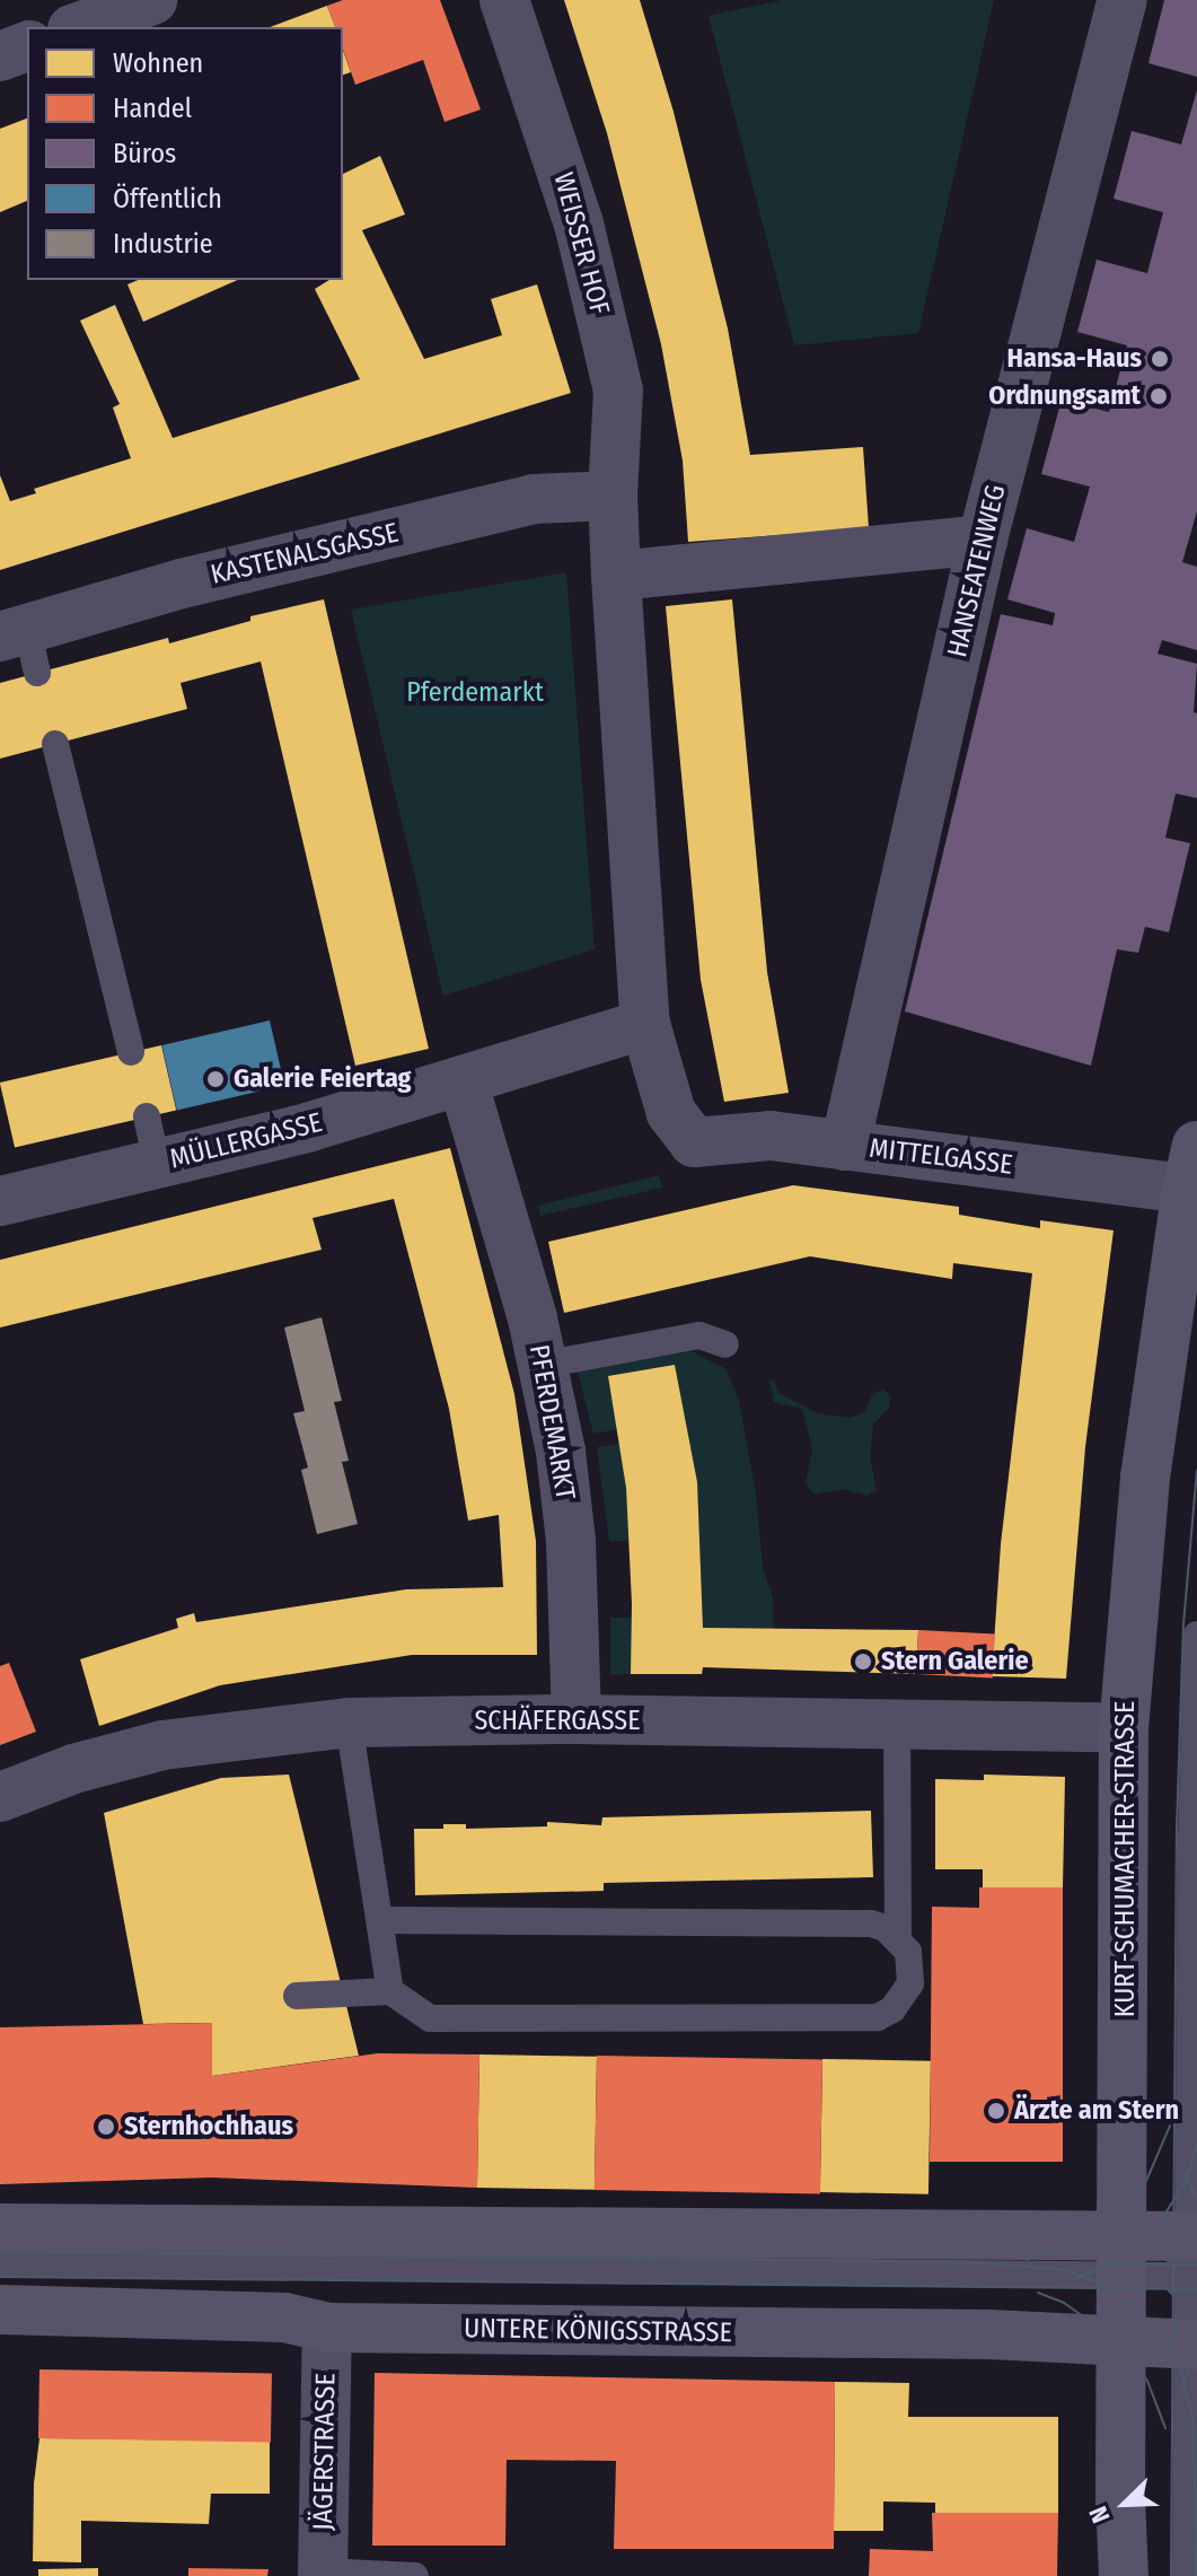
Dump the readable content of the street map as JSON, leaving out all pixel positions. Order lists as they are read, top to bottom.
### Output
{
  "streets": {
    "street": [
      "WEISSER HOF",
      "KASTENALSGASSE",
      "HANSEATENWEG",
      "MÜLLERGASSE",
      "MITTELGASSE",
      "PFERDEMARKT",
      "SCHÄFERGASSE",
      "KURT-SCHUMACHER-STRASSE",
      "UNTERE KÖNIGSSTRASSE",
      "JÄGERSTRASSE"
    ]
  },
  "crossings": [
    ["WEISSER HOF", "KASTENALSGASSE"],
    ["HANSEATENWEG", "MITTELGASSE"],
    ["MÜLLERGASSE", "MITTELGASSE"],
    ["MÜLLERGASSE", "PFERDEMARKT"],
    ["MITTELGASSE", "KURT-SCHUMACHER-STRASSE"],
    ["PFERDEMARKT", "SCHÄFERGASSE"],
    ["SCHÄFERGASSE", "KURT-SCHUMACHER-STRASSE"],
    ["KURT-SCHUMACHER-STRASSE", "UNTERE KÖNIGSSTRASSE"],
    ["UNTERE KÖNIGSSTRASSE", "JÄGERSTRASSE"]
  ],
  "parks": ["Pferdemarkt"],
  "places": [
    "Hansa-Haus",
    "Ordnungsamt",
    "Galerie Feiertag",
    "Stern Galerie",
    "Ärzte am Stern",
    "Sternhochhaus"
  ],
  "legend": [
    "Wohnen",
    "Handel",
    "Büros",
    "Öffentlich",
    "Industrie"
  ],
  "north": "bottom left"
}
